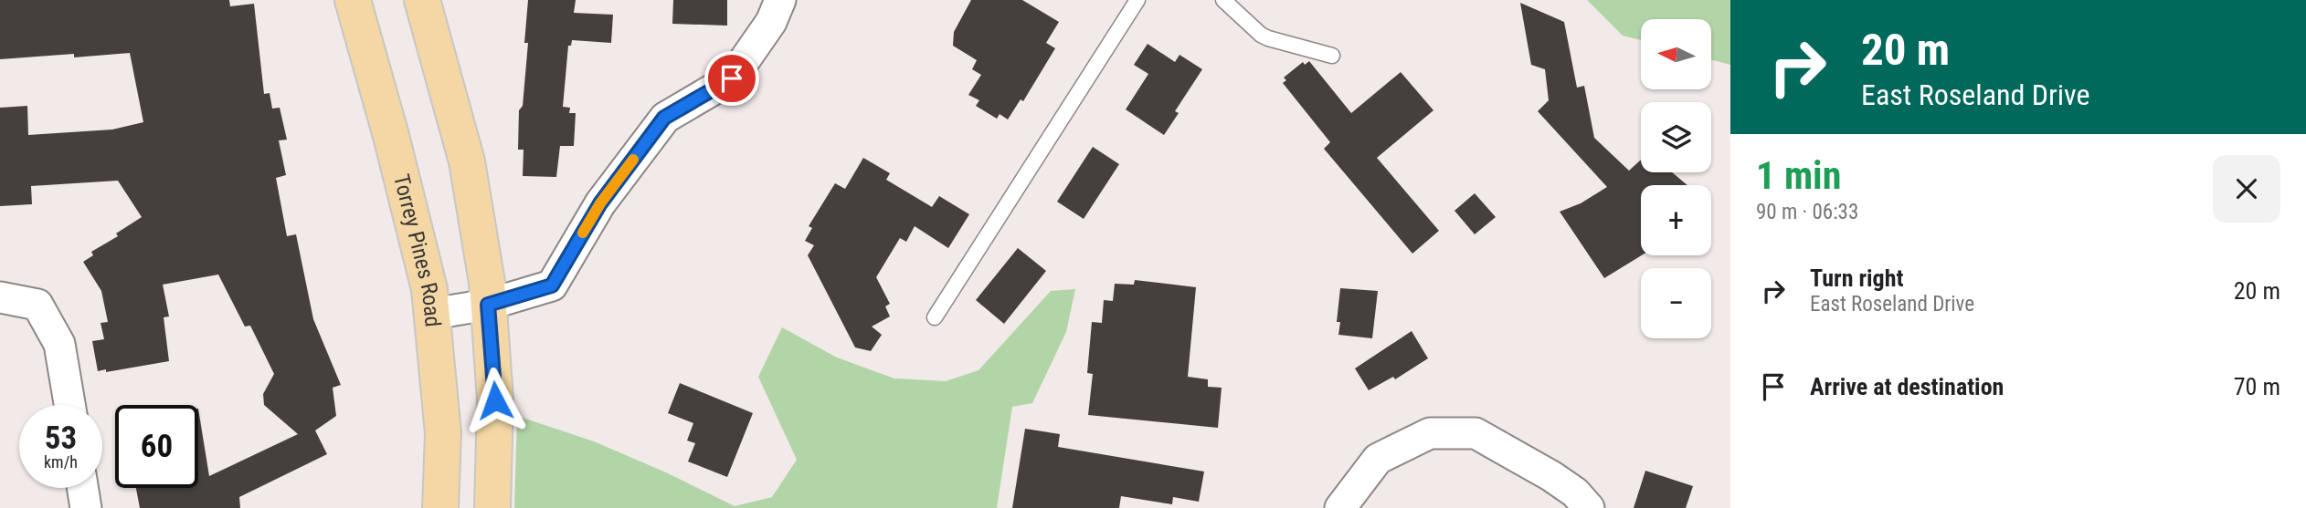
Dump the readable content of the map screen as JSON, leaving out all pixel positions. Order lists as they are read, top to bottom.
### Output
{
  "streets": {
    "main road": ["Torrey Pines Road"]
  },
  "north": "left",
  "page": {
    "turn": ["20 m", "East Roseland Drive"],
    "map_buttons": ["+", "−"],
    "heading": ["1 min", "90 m · 06:33"],
    "list": [
      {
        "name": "Turn right",
        "note": "East Roseland Drive",
        "value": "20 m"
      },
      {
        "name": "Arrive at destination",
        "value": "70 m"
      }
    ],
    "speed": "53 km/h",
    "limit": "60"
  }
}
